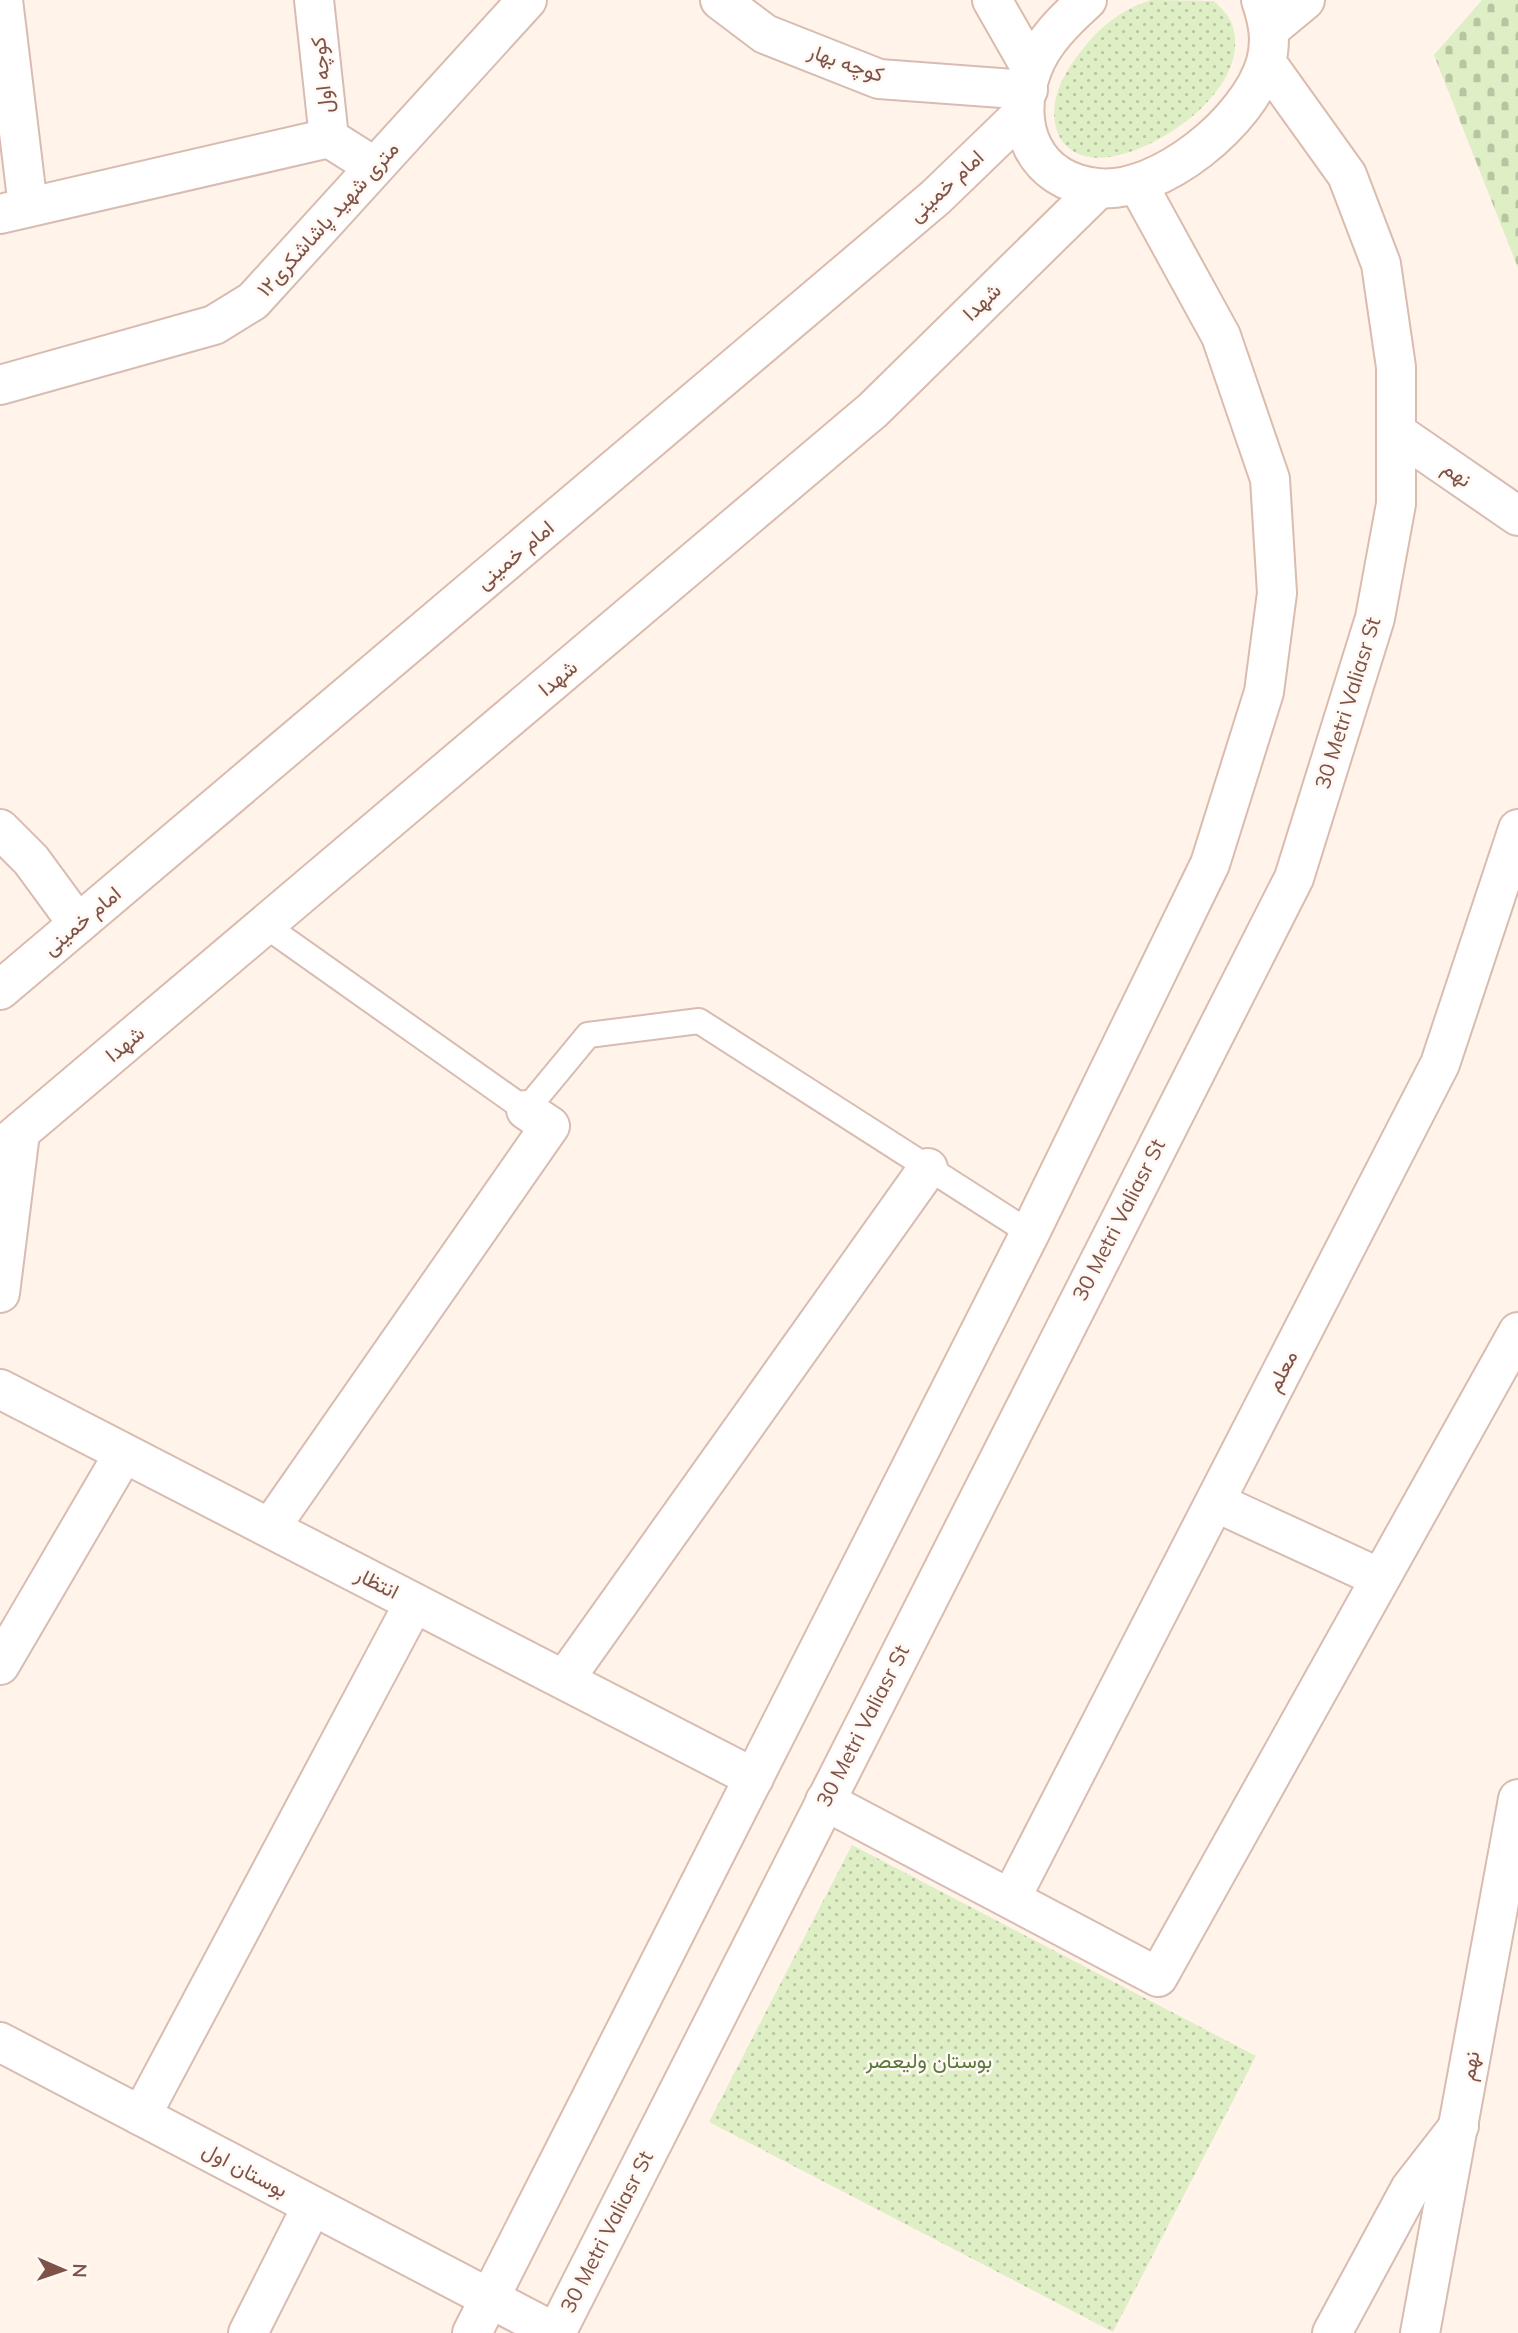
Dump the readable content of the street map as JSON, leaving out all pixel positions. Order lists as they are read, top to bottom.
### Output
{
  "streets": {
    "street": [
      "کوچه بهار",
      "کوچه اول",
      "امام خمینی",
      "۱۲متری شهید پاشاشکری",
      "شهدا",
      "نهم",
      "30 Metri Valiasr St",
      "معلم",
      "انتظار",
      "بوستان اول"
    ]
  },
  "crossings": [
    ["کوچه بهار", "امام خمینی"],
    ["کوچه اول", "۱۲متری شهید پاشاشکری"],
    ["نهم", "30 Metri Valiasr St"],
    ["30 Metri Valiasr St", "بوستان اول"]
  ],
  "parks": ["بوستان ولیعصر"],
  "north": "right"
}
